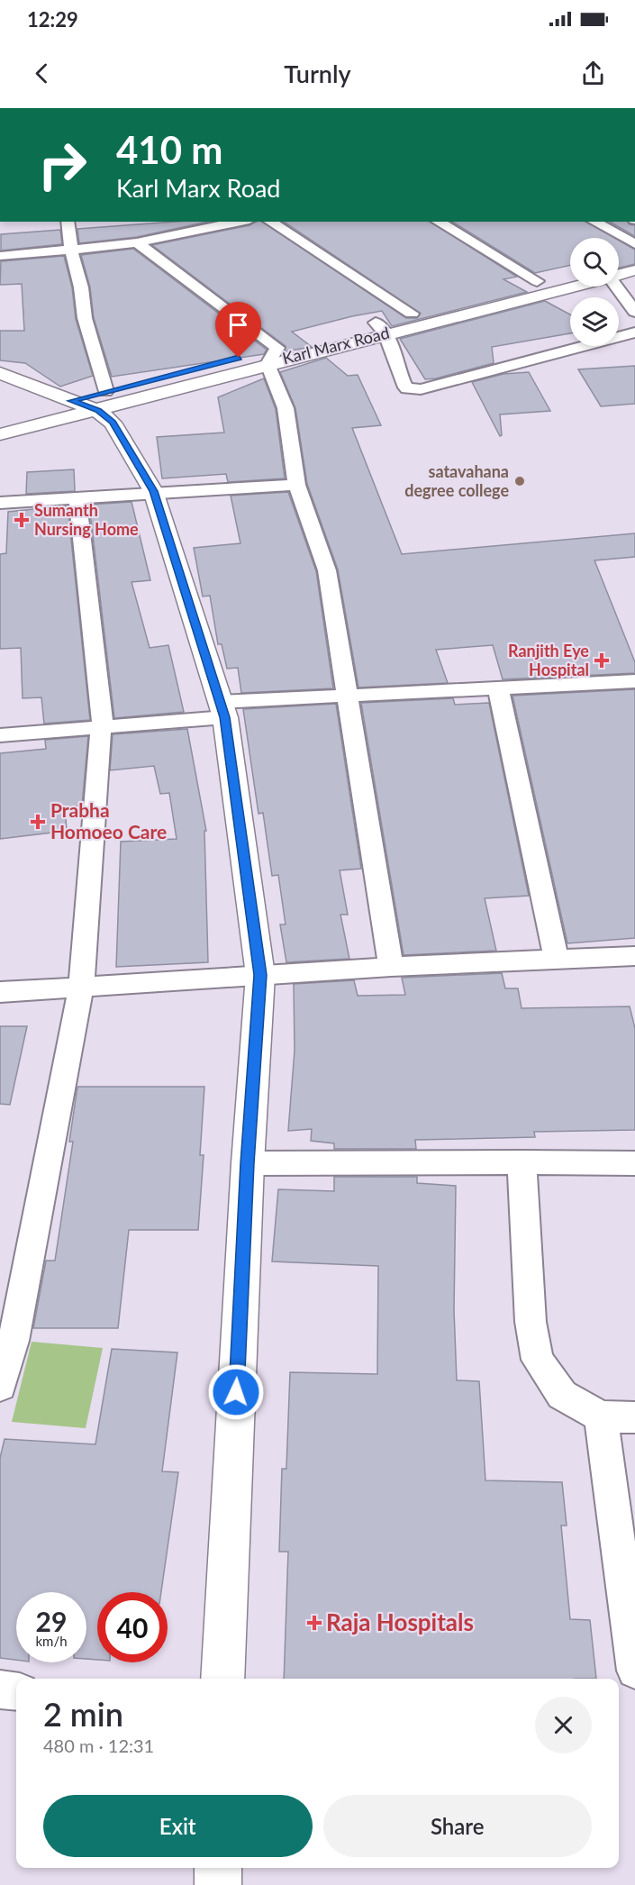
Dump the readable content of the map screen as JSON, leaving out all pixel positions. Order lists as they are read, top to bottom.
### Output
{
  "streets": {
    "main road": ["Karl Marx Road"]
  },
  "places": {
    "other": ["satavahana degree college"],
    "health": [
      "Sumanth Nursing Home",
      "Ranjith Eye Hospital",
      "Prabha Homoeo Care",
      "Raja Hospitals"
    ]
  },
  "page": {
    "status": "12:29",
    "header": "Turnly",
    "turn": ["410 m", "Karl Marx Road"],
    "speed": "29 km/h",
    "limit": "40",
    "heading": ["2 min", "480 m · 12:31"],
    "buttons": ["Exit", "Share"]
  }
}
